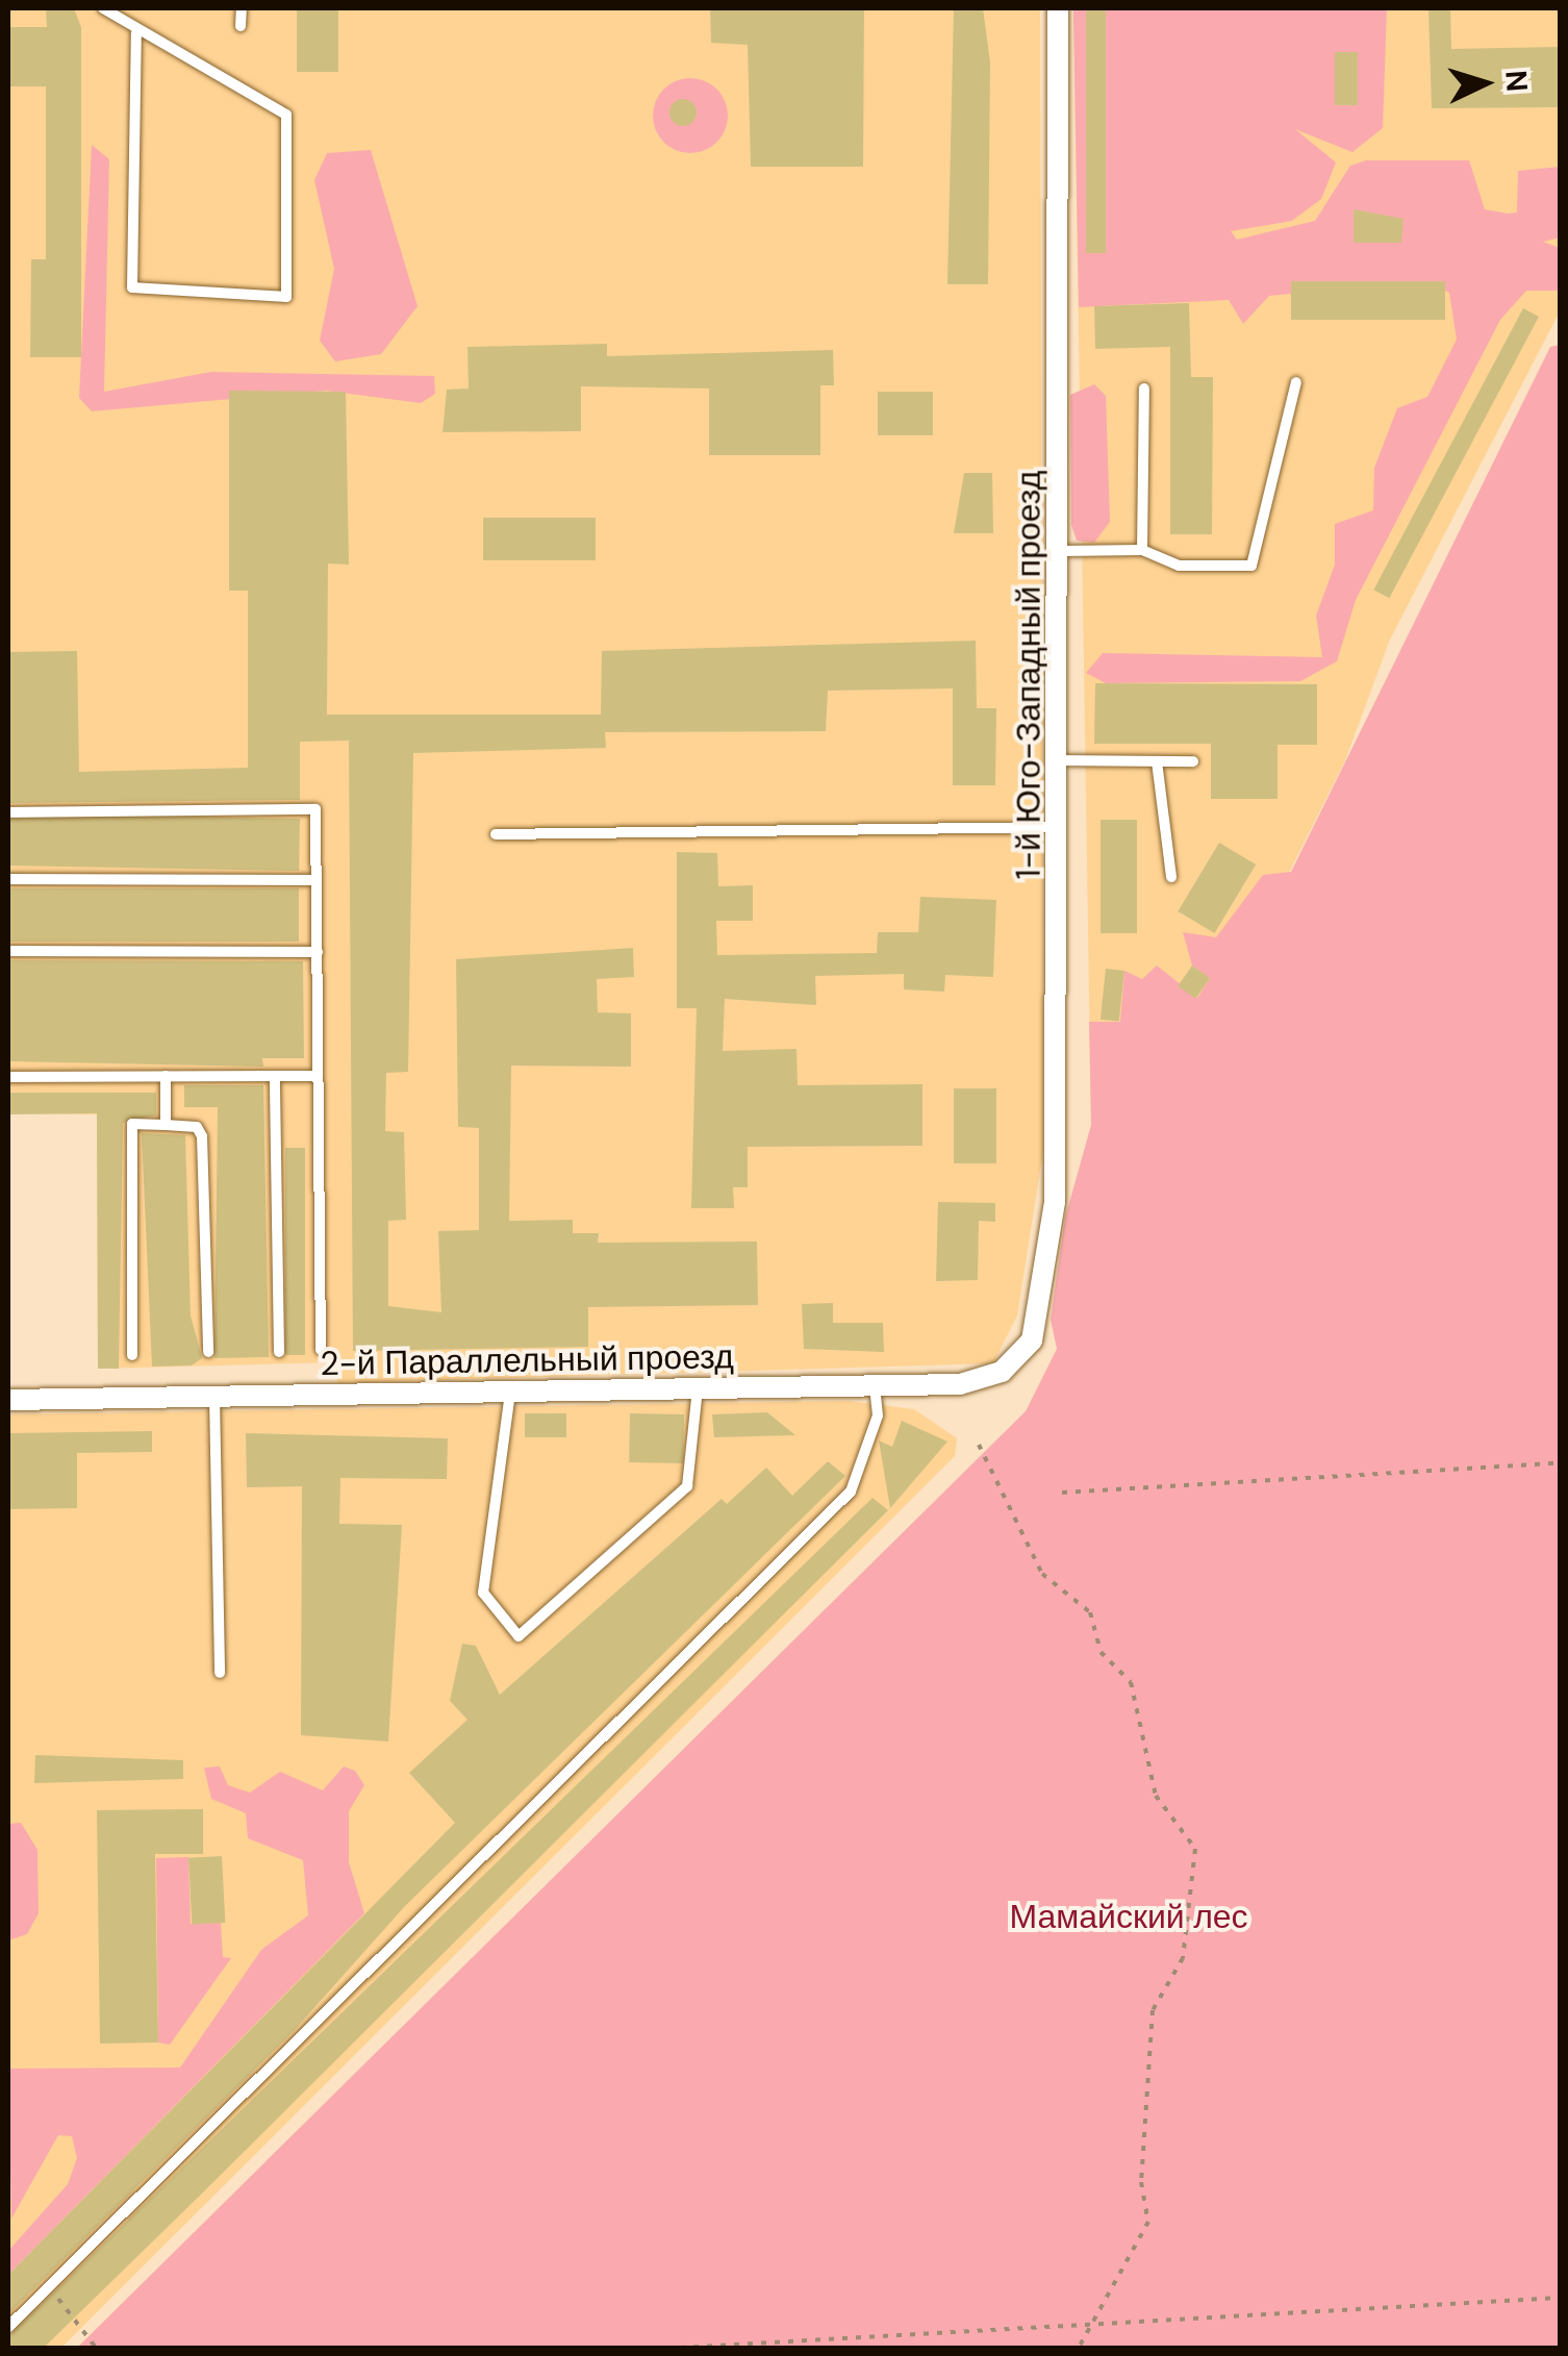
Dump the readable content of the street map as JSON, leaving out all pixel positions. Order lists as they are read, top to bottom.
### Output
{
  "streets": {
    "street": ["1-й Юго-Западный проезд", "2-й Параллельный проезд"]
  },
  "crossings": [
    ["1-й Юго-Западный проезд", "2-й Параллельный проезд"]
  ],
  "parks": ["Мамайский лес"],
  "north": "right"
}
